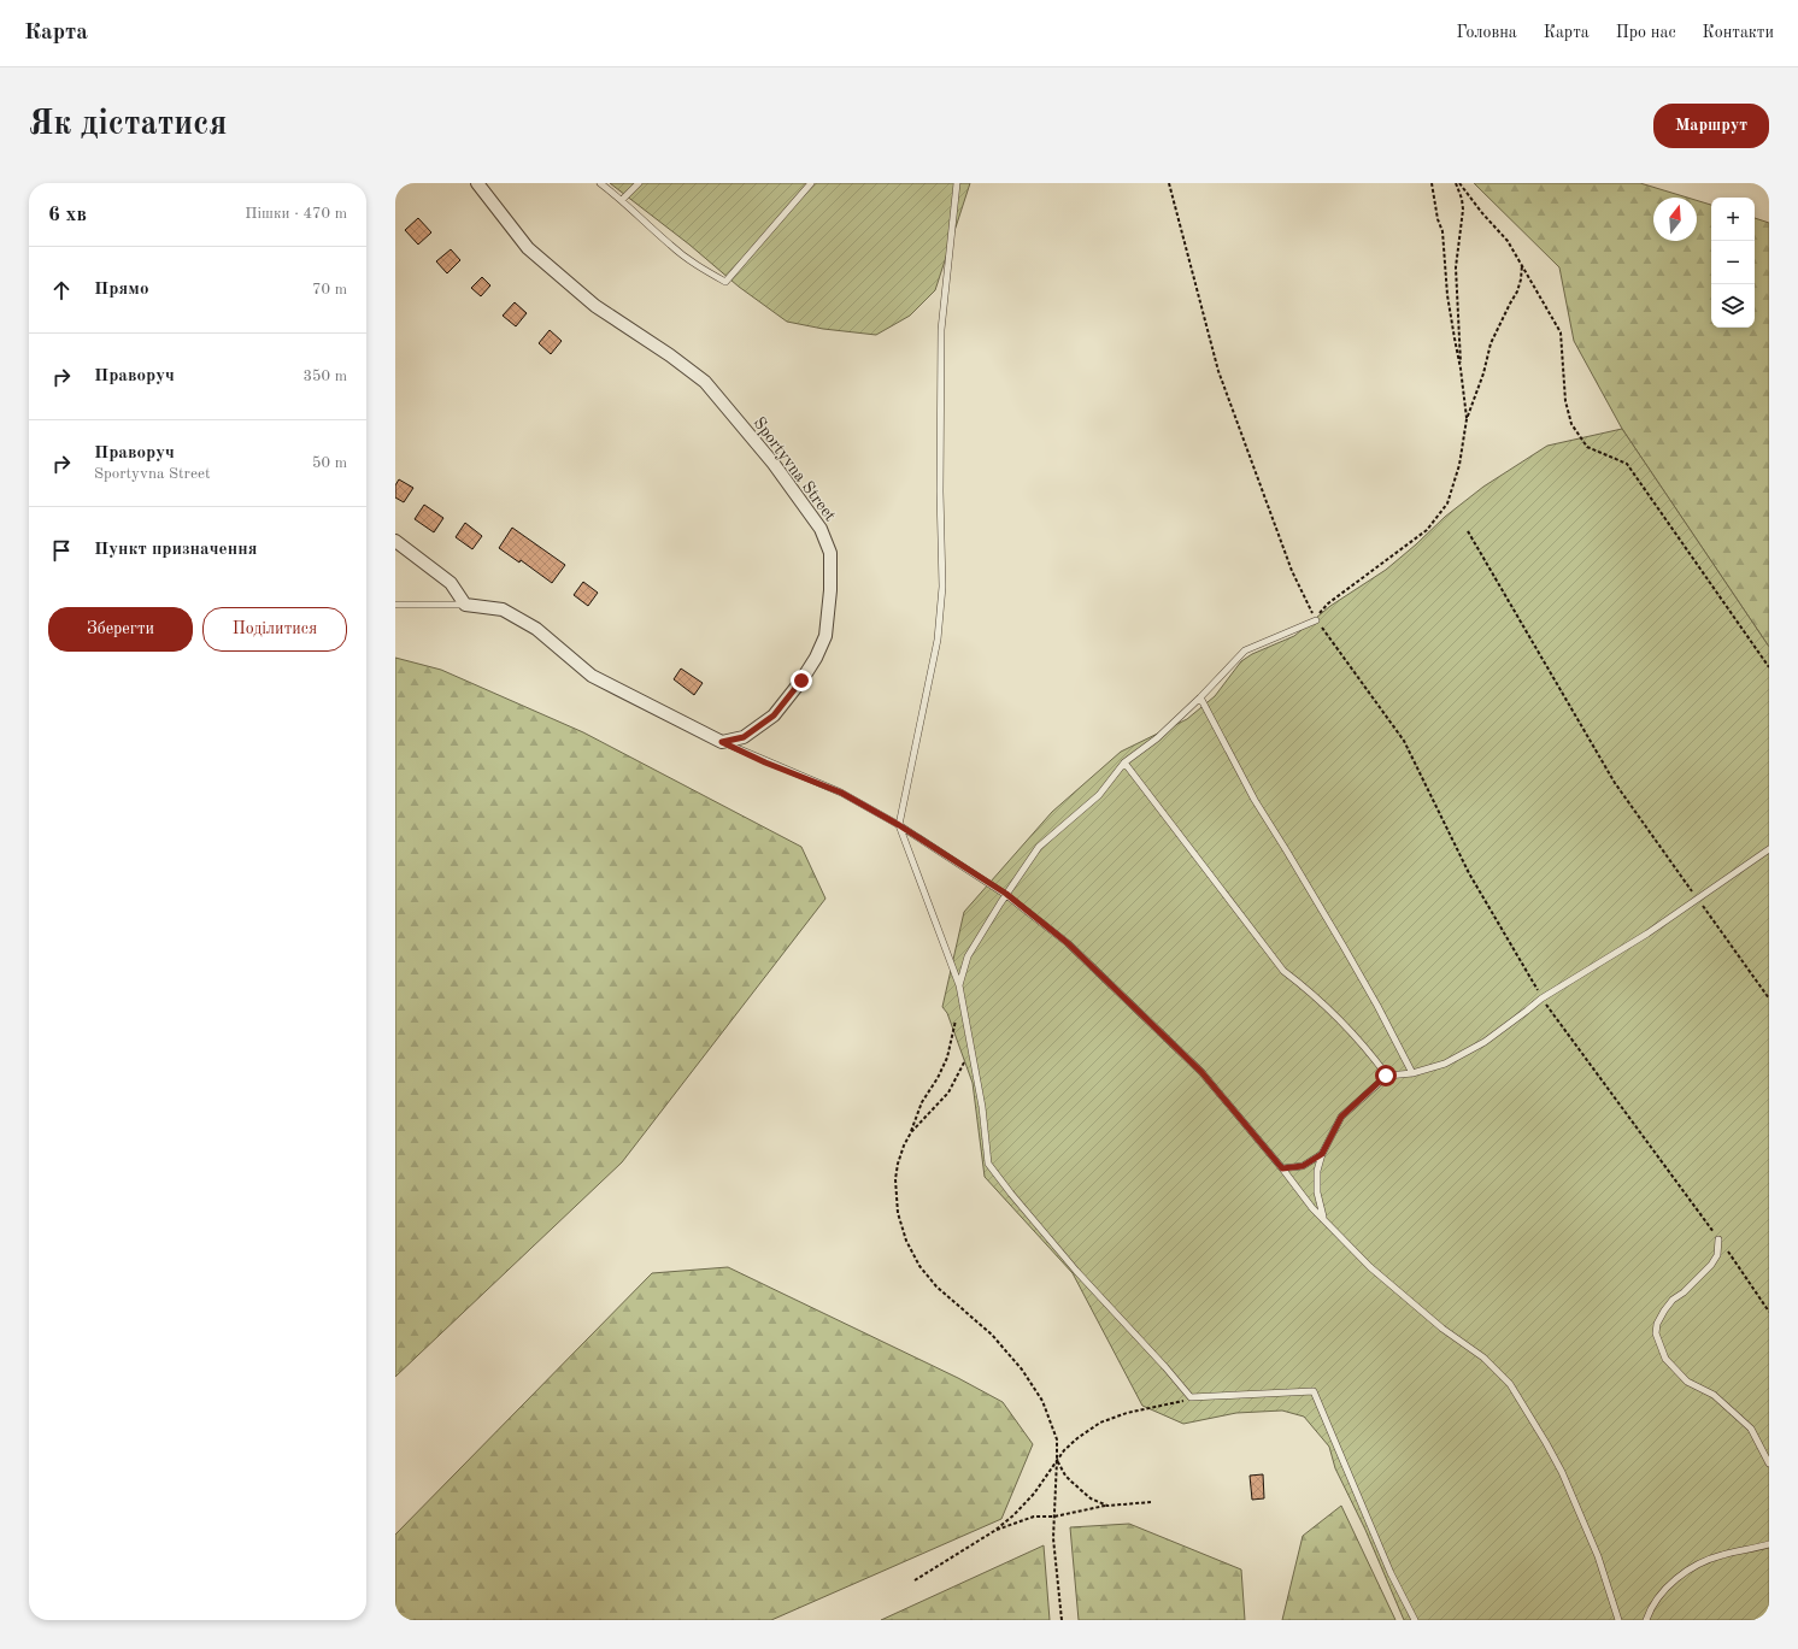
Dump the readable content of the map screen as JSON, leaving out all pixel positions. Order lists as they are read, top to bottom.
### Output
{
  "streets": {
    "street": ["Sportyvna Street"]
  },
  "north": "top",
  "page": {
    "header": "Карта",
    "nav": [
      "Головна",
      "Карта",
      "Про нас",
      "Контакти"
    ],
    "buttons": [
      "Маршрут",
      ["Зберегти", "Поділитися"]
    ],
    "title": "Як дістатися",
    "heading": ["6 хв", "Пішки · 470 m"],
    "map_buttons": ["+", "−"],
    "list": [
      ["Прямо", "70 m"],
      ["Праворуч", "350 m"],
      ["Праворуч", "Sportyvna Street", "50 m"],
      "Пункт призначення"
    ]
  }
}
